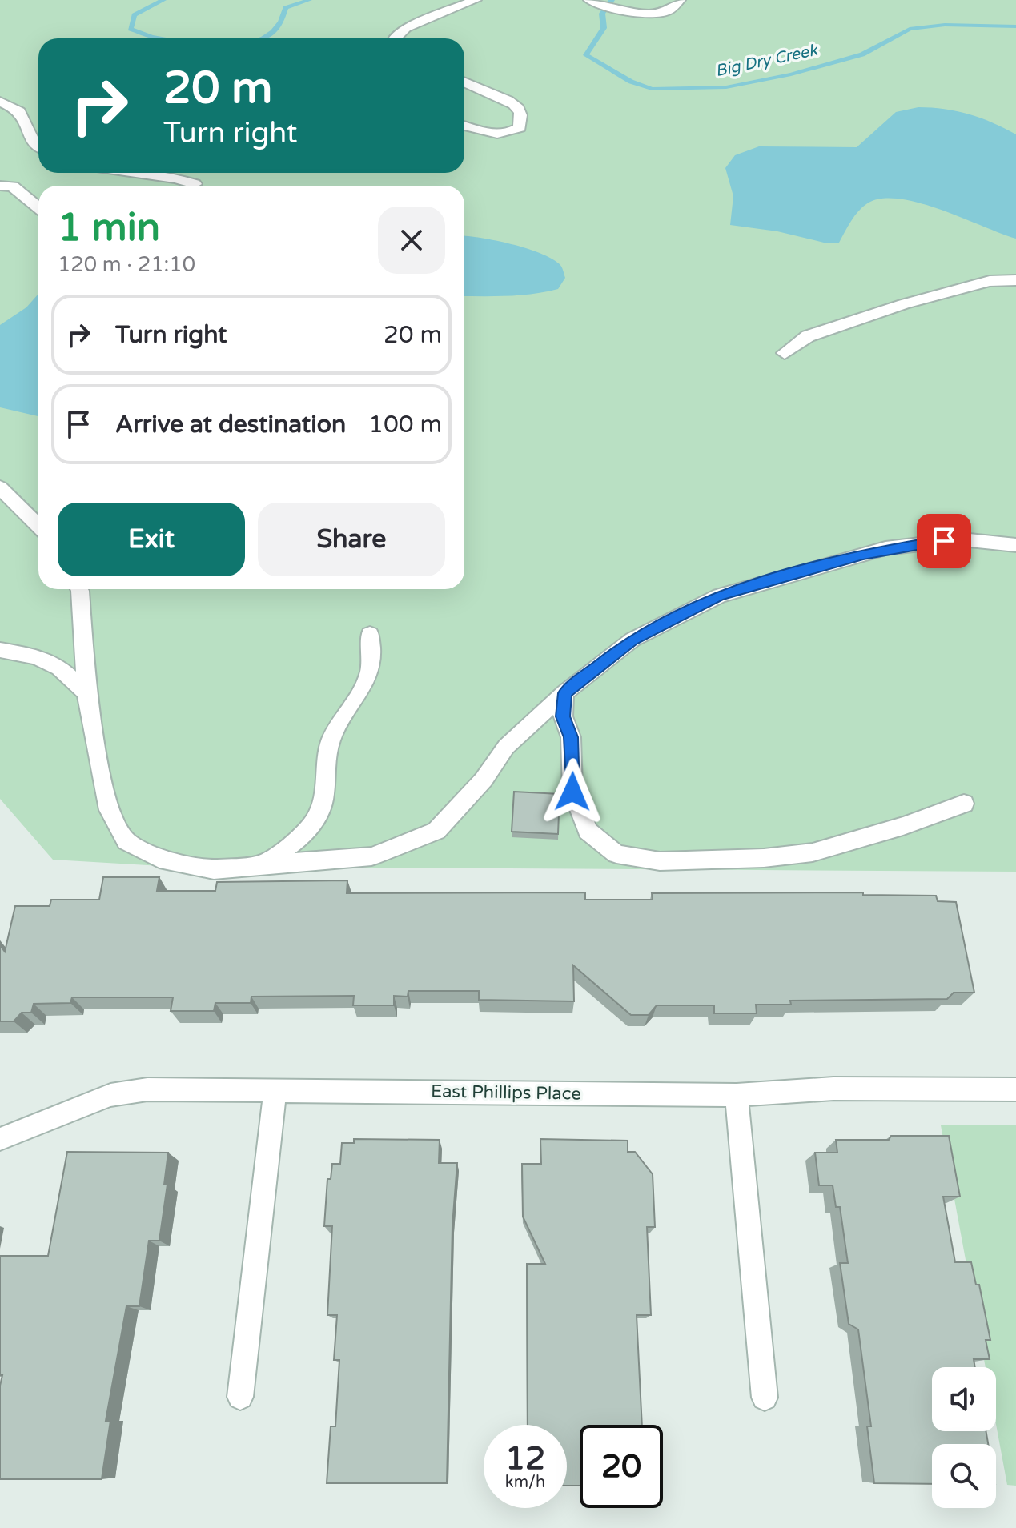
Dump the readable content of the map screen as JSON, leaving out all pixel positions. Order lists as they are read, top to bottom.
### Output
{
  "streets": {
    "street": ["East Phillips Place"]
  },
  "water": ["Big Dry Creek"],
  "page": {
    "turn": ["20 m", "Turn right"],
    "heading": ["1 min", "120 m · 21:10"],
    "list": [
      {
        "name": "Turn right",
        "value": "20 m"
      },
      {
        "name": "Arrive at destination",
        "value": "100 m"
      }
    ],
    "buttons": ["Exit", "Share"],
    "speed": "12 km/h",
    "limit": "20"
  }
}
